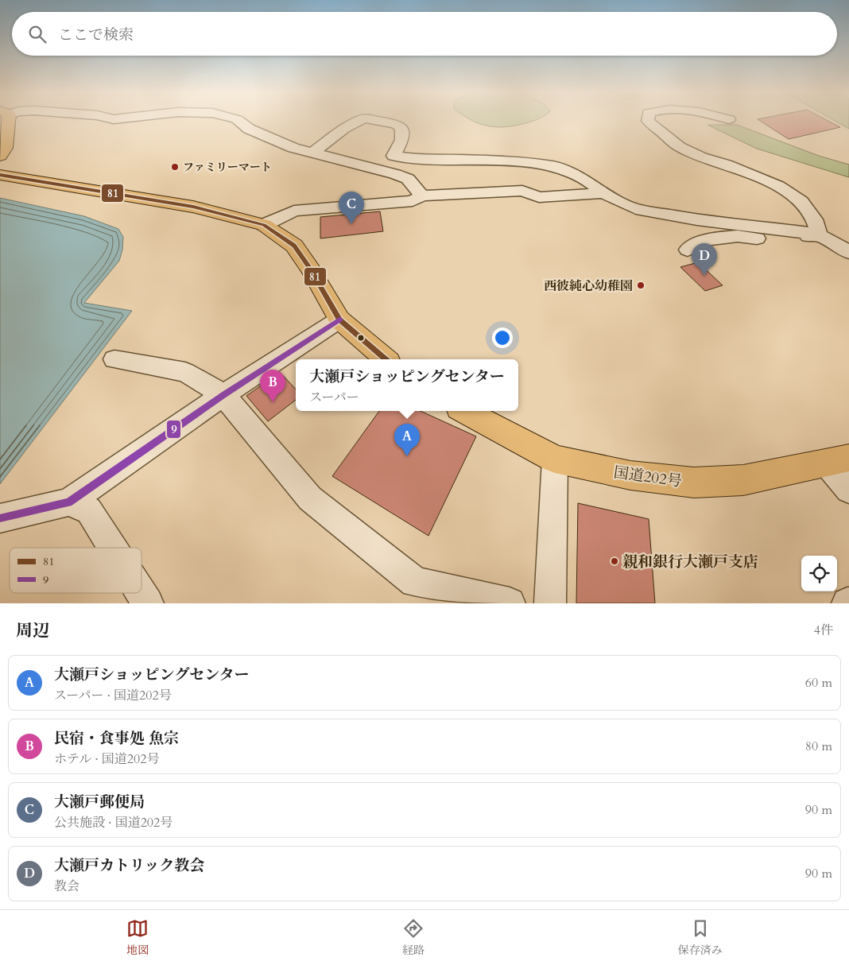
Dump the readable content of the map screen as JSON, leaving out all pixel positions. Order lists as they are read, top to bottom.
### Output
{
  "streets": {
    "highway": ["国道202号"]
  },
  "places": ["ファミリーマート", "西彼純心幼稚園", "親和銀行大瀬戸支店"],
  "lines": ["transit line 81", "transit line 9"],
  "legend": ["81", "9"],
  "page": {
    "search": "ここで検索",
    "pins": [
      "C",
      "D",
      "B",
      "A"
    ],
    "popup": ["大瀬戸ショッピングセンター", "スーパー"],
    "heading": ["周辺", "4件"],
    "list": [
      {
        "mark": "A",
        "name": "大瀬戸ショッピングセンター",
        "note": "スーパー · 国道202号",
        "value": "60 m"
      },
      {
        "mark": "B",
        "name": "民宿・食事処 魚宗",
        "note": "ホテル · 国道202号",
        "value": "80 m"
      },
      {
        "mark": "C",
        "name": "大瀬戸郵便局",
        "note": "公共施設 · 国道202号",
        "value": "90 m"
      },
      {
        "mark": "D",
        "name": "大瀬戸カトリック教会",
        "note": "教会",
        "value": "90 m"
      }
    ],
    "nav": ["地図", "経路", "保存済み"]
  }
}
